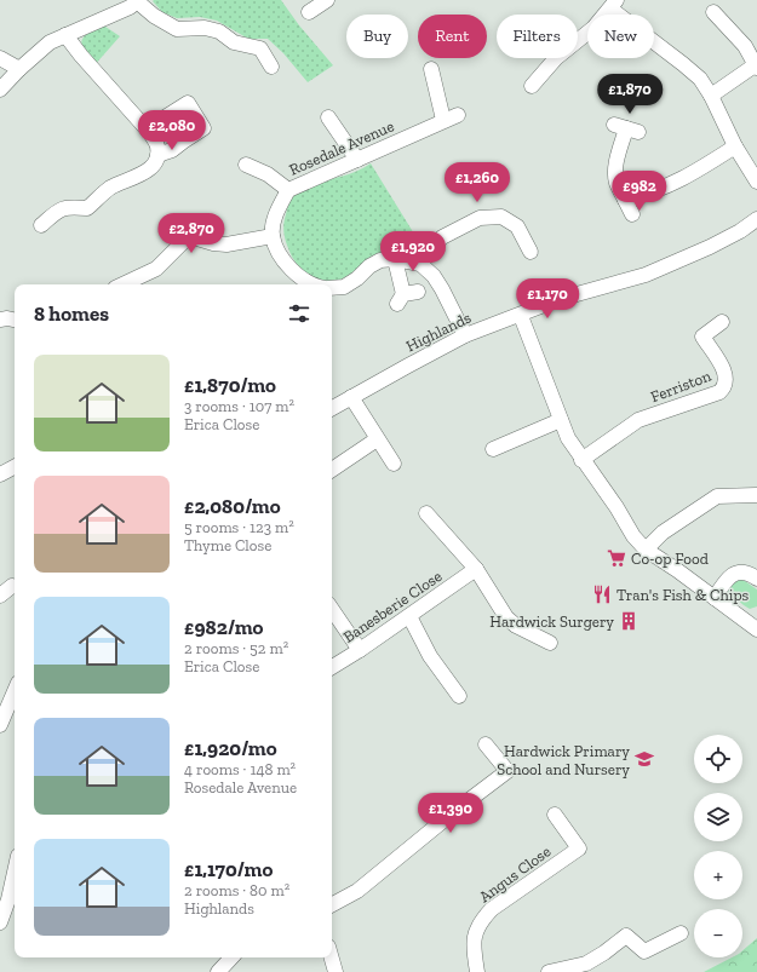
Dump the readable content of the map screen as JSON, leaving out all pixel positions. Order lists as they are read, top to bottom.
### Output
{
  "streets": {
    "street": [
      "Rosedale Avenue",
      "Highlands",
      "Ferriston",
      "Banesberie Close",
      "Angus Close"
    ]
  },
  "places": {
    "supermarket": ["Co-op Food"],
    "restaurant": ["Tran's Fish & Chips"],
    "building": ["Hardwick Surgery"],
    "school or university": ["Hardwick Primary School and Nursery"]
  },
  "page": {
    "chip": [
      "Buy",
      "Rent",
      "Filters",
      "New"
    ],
    "price": [
      "£1,870",
      "£2,080",
      "£1,260",
      "£982",
      "£2,870",
      "£1,920",
      "£1,170",
      "£1,390"
    ],
    "heading": "8 homes",
    "list": [
      {
        "name": "£1,870/mo",
        "note": "3 rooms · 107 m² · Erica Close"
      },
      {
        "name": "£2,080/mo",
        "note": "5 rooms · 123 m² · Thyme Close"
      },
      {
        "name": "£982/mo",
        "note": "2 rooms · 52 m² · Erica Close"
      },
      {
        "name": "£1,920/mo",
        "note": "4 rooms · 148 m² · Rosedale Avenue"
      },
      {
        "name": "£1,170/mo",
        "note": "2 rooms · 80 m² · Highlands"
      }
    ],
    "map_buttons": ["+", "−"]
  }
}
